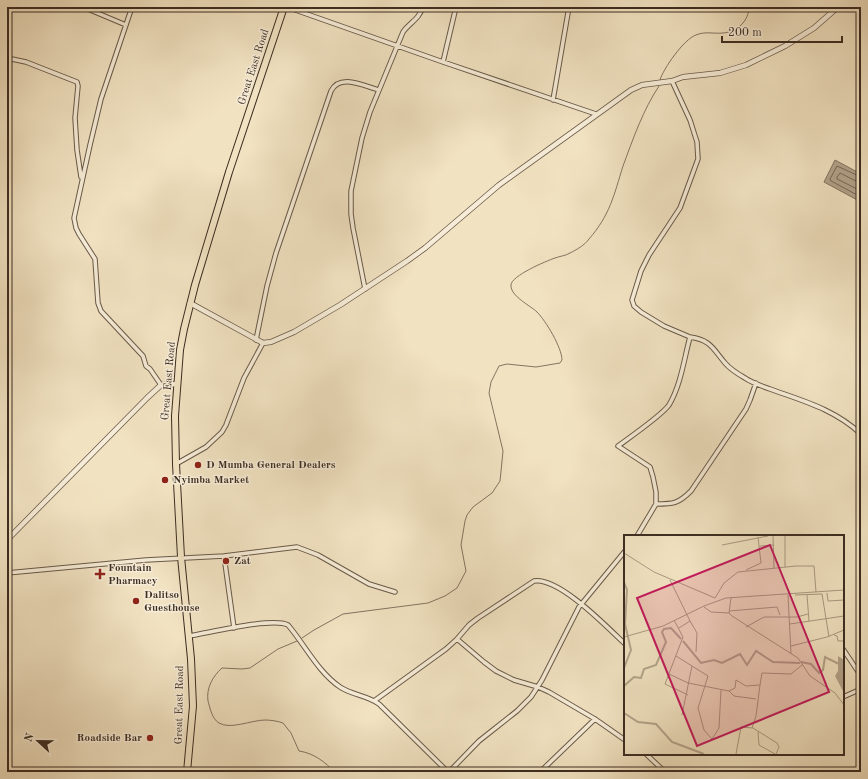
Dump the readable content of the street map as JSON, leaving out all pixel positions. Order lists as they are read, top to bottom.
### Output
{
  "streets": {
    "highway": ["Great East Road"]
  },
  "places": {
    "other": [
      "D Mumba General Dealers",
      "Nyimba Market",
      "Zat",
      "Dalitso Guesthouse",
      "Roadside Bar"
    ],
    "health": ["Fountain Pharmacy"]
  },
  "scale_bar": "200 m",
  "north": "left"
}
